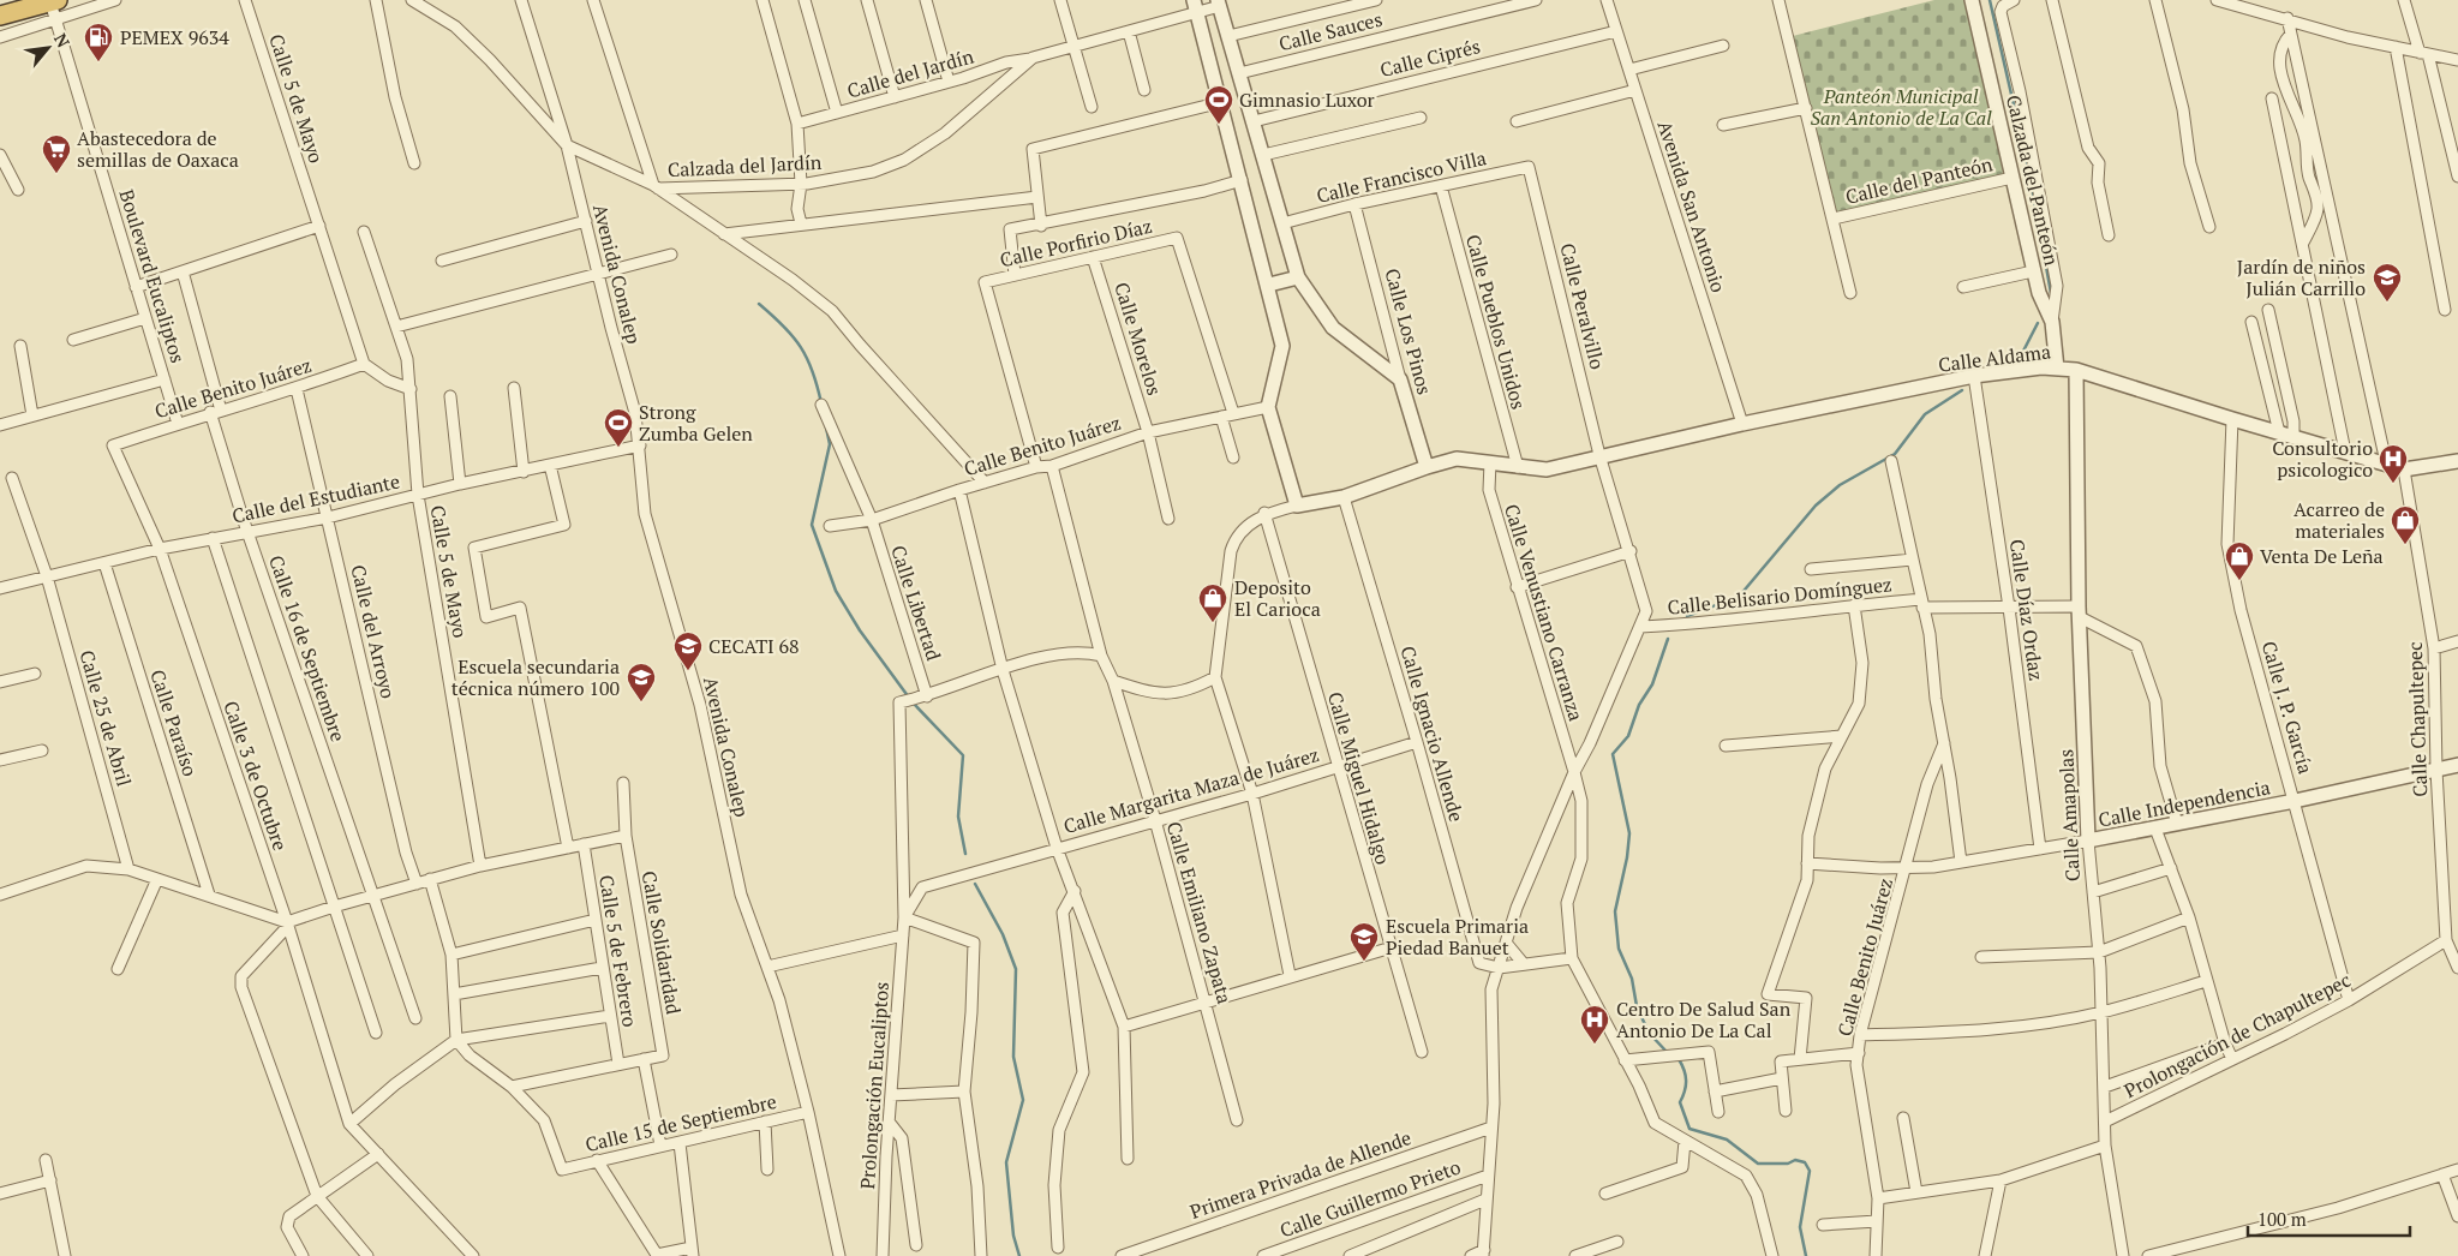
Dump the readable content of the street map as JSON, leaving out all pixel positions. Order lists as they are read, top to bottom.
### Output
{
  "streets": {
    "street": [
      "Calle Sauces",
      "Calle Ciprés",
      "Calle del Jardín",
      "Calle 5 de Mayo",
      "Calzada del Jardín",
      "Calle Francisco Villa",
      "Calle del Panteón",
      "Calzada del Panteón",
      "Avenida San Antonio",
      "Calle Porfirio Díaz",
      "Avenida Conalep",
      "Boulevard Eucaliptos",
      "Calle Peralvillo",
      "Calle Pueblos Unidos",
      "Calle Los Pinos",
      "Calle Morelos",
      "Calle Aldama",
      "Calle Benito Juárez",
      "Calle del Estudiante",
      "Calle Belisario Domínguez",
      "Calle Libertad",
      "Calle Díaz Ordaz",
      "Calle Venustiano Carranza",
      "Calle del Arroyo",
      "Calle 16 de Septiembre",
      "Calle J. P. García",
      "Calle 25 de Abril",
      "Calle Chapultepec",
      "Calle Paraíso",
      "Calle Ignacio Allende",
      "Calle 3 de Octubre",
      "Calle Miguel Hidalgo",
      "Calle Margarita Maza de Juárez",
      "Calle Independencia",
      "Calle Amapolas",
      "Calle Emiliano Zapata",
      "Calle Solidaridad",
      "Calle 5 de Febrero",
      "Prolongación de Chapultepec",
      "Prolongación Eucaliptos",
      "Calle 15 de Septiembre",
      "Primera Privada de Allende",
      "Calle Guillermo Prieto"
    ]
  },
  "crossings": [
    ["Calle Ciprés", "Avenida San Antonio"],
    ["Calle del Jardín", "Calzada del Jardín"],
    ["Calle 5 de Mayo", "Calle Benito Juárez"],
    ["Calle 5 de Mayo", "Calle del Estudiante"],
    ["Calle Francisco Villa", "Calle Peralvillo"],
    ["Calle Francisco Villa", "Calle Pueblos Unidos"],
    ["Calle Francisco Villa", "Calle Los Pinos"],
    ["Calle del Panteón", "Calzada del Panteón"],
    ["Calzada del Panteón", "Calle Aldama"],
    ["Avenida San Antonio", "Calle Aldama"],
    ["Calle Porfirio Díaz", "Calle Morelos"],
    ["Calle Porfirio Díaz", "Calle Benito Juárez"],
    ["Avenida Conalep", "Calle del Estudiante"],
    ["Avenida Conalep", "Calle 15 de Septiembre"],
    ["Boulevard Eucaliptos", "Calle Benito Juárez"],
    ["Calle Peralvillo", "Calle Aldama"],
    ["Calle Peralvillo", "Calle Belisario Domínguez"],
    ["Calle Peralvillo", "Calle Venustiano Carranza"],
    ["Calle Pueblos Unidos", "Calle Aldama"],
    ["Calle Los Pinos", "Calle Aldama"],
    ["Calle Morelos", "Calle Benito Juárez"],
    ["Calle Aldama", "Calle Díaz Ordaz"],
    ["Calle Aldama", "Calle Venustiano Carranza"],
    ["Calle Aldama", "Calle J. P. García"],
    ["Calle Aldama", "Calle Chapultepec"],
    ["Calle Aldama", "Calle Ignacio Allende"],
    ["Calle Aldama", "Calle Amapolas"],
    ["Calle Benito Juárez", "Calle Libertad"],
    ["Calle Benito Juárez", "Calle del Arroyo"],
    ["Calle Benito Juárez", "Calle 16 de Septiembre"],
    ["Calle Benito Juárez", "Calle 3 de Octubre"],
    ["Calle Benito Juárez", "Calle Independencia"],
    ["Calle del Estudiante", "Calle del Arroyo"],
    ["Calle del Estudiante", "Calle 16 de Septiembre"],
    ["Calle del Estudiante", "Calle 25 de Abril"],
    ["Calle del Estudiante", "Calle Paraíso"],
    ["Calle del Estudiante", "Calle 3 de Octubre"],
    ["Calle Belisario Domínguez", "Calle Díaz Ordaz"],
    ["Calle Belisario Domínguez", "Calle Amapolas"],
    ["Calle Libertad", "Prolongación Eucaliptos"],
    ["Calle Díaz Ordaz", "Calle Independencia"],
    ["Calle J. P. García", "Calle Independencia"],
    ["Calle J. P. García", "Prolongación de Chapultepec"],
    ["Calle Chapultepec", "Calle Independencia"],
    ["Calle Chapultepec", "Prolongación de Chapultepec"],
    ["Calle Ignacio Allende", "Calle Margarita Maza de Juárez"],
    ["Calle Miguel Hidalgo", "Calle Margarita Maza de Juárez"],
    ["Calle Margarita Maza de Juárez", "Calle Emiliano Zapata"],
    ["Calle Margarita Maza de Juárez", "Prolongación Eucaliptos"],
    ["Calle Independencia", "Calle Amapolas"],
    ["Calle Amapolas", "Prolongación de Chapultepec"],
    ["Calle Emiliano Zapata", "Prolongación Eucaliptos"]
  ],
  "parks": ["Panteón Municipal San Antonio de La Cal"],
  "places": {
    "fuel station": ["PEMEX 9634"],
    "sports": ["Gimnasio Luxor", "Strong Zumba Gelen"],
    "supermarket": ["Abastecedora de semillas de Oaxaca"],
    "school or university": [
      "Jardín de niños Julián Carrillo",
      "CECATI 68",
      "Escuela secundaria técnica número 100",
      "Escuela Primaria Piedad Banuet"
    ],
    "hospital": ["Consultorio psicologico", "Centro De Salud San Antonio De La Cal"],
    "shop": ["Acarreo de materiales", "Venta De Leña", "Deposito El Carioca"]
  },
  "scale_bar": "100 m",
  "north": "top right"
}
